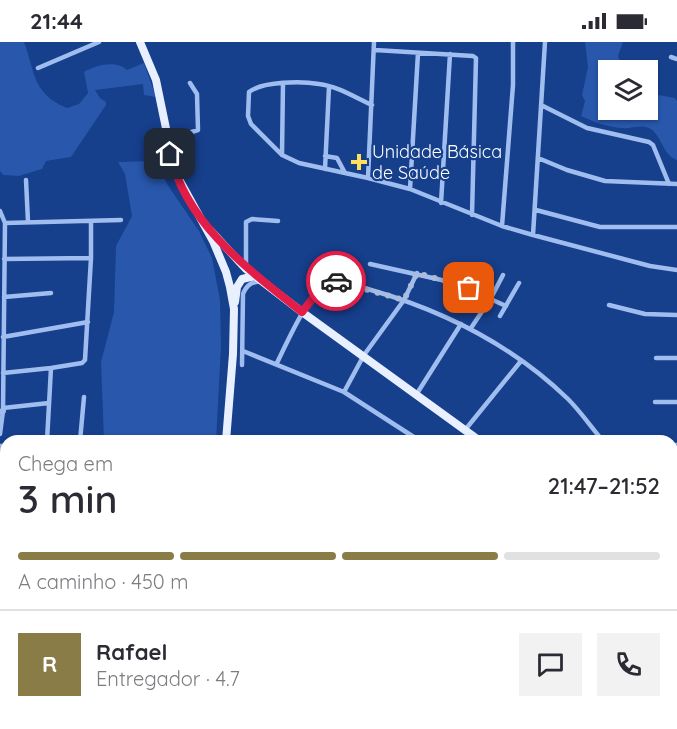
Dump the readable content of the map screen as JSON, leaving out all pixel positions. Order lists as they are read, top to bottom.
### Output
{
  "places": {
    "health": ["Unidade Básica de Saúde"]
  },
  "page": {
    "status": "21:44",
    "heading": ["3 min", "Chega em", "21:47–21:52"],
    "panel": ["Rafael", "Entregador · 4.7"],
    "bar": "A caminho · 450 m",
    "round": "R"
  }
}
